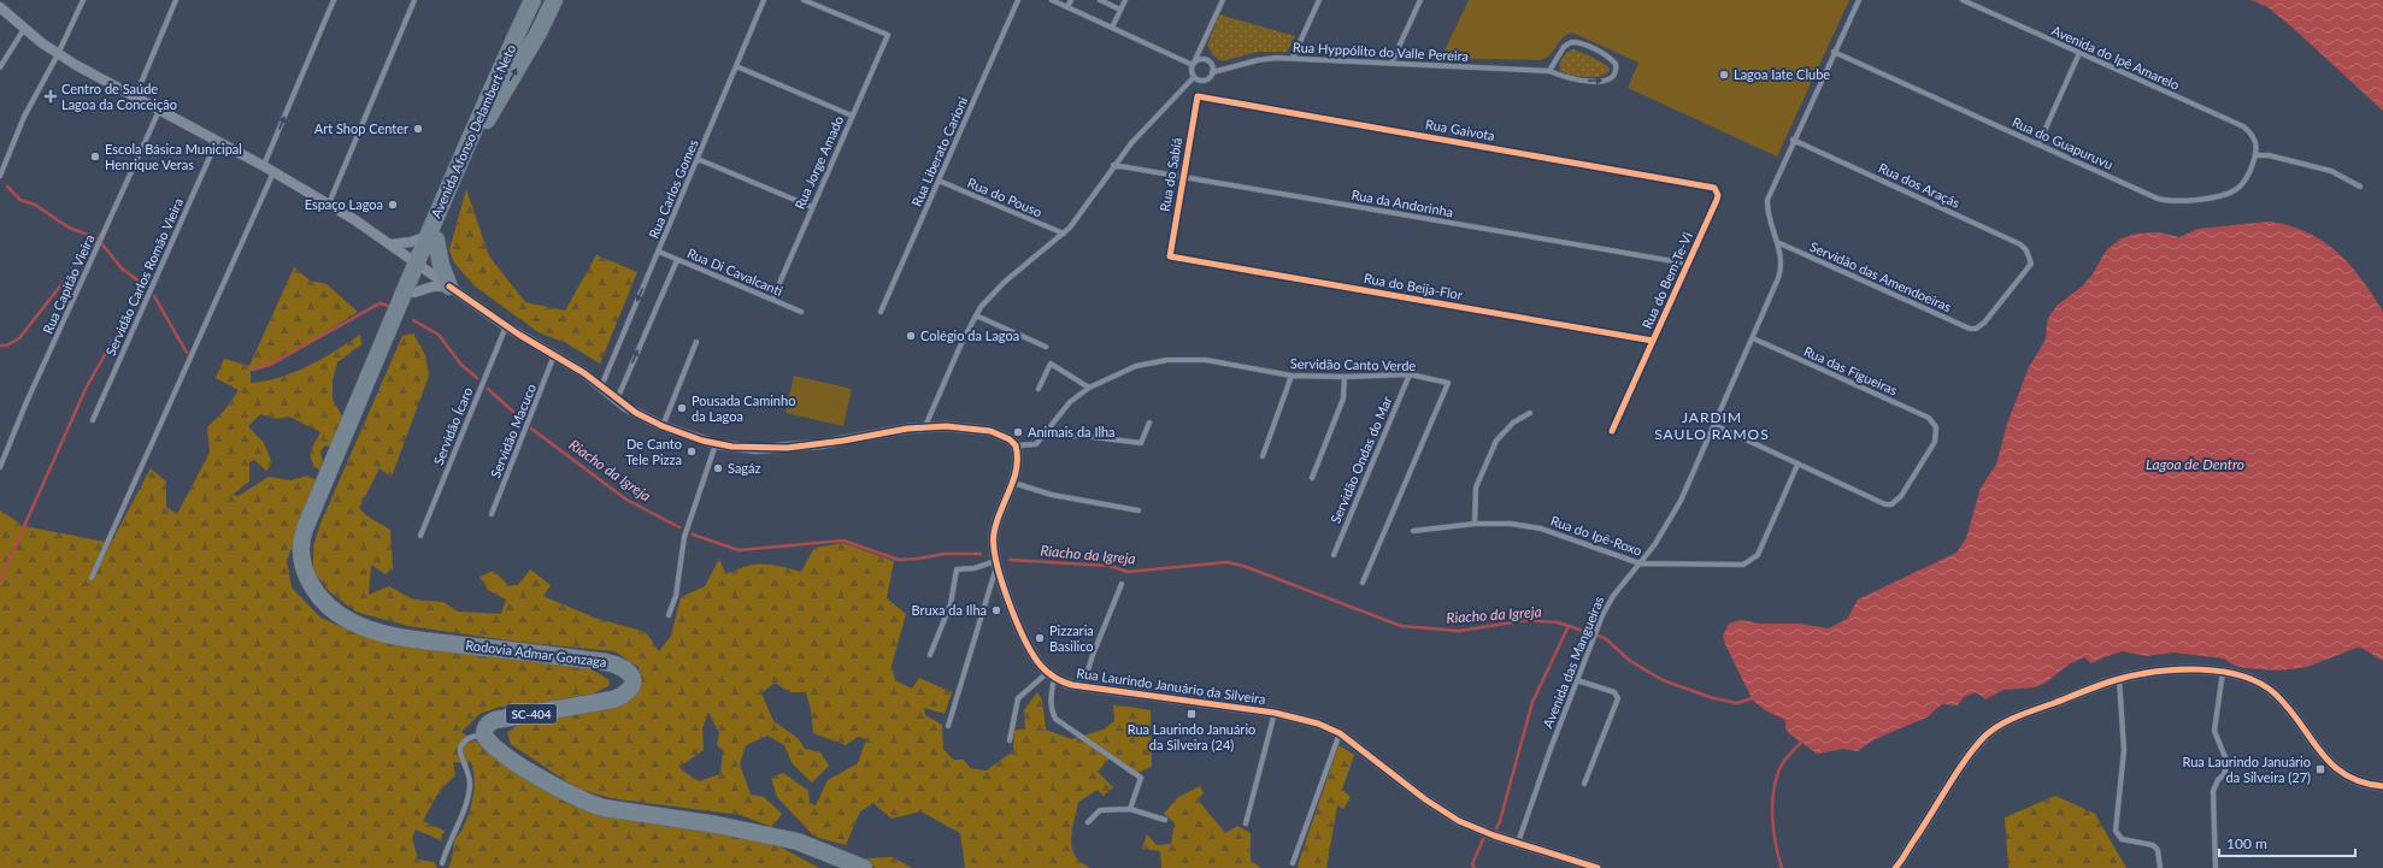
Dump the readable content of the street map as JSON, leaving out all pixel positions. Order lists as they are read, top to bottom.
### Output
{
  "streets": {
    "main road": [
      "Avenida Afonso Delambert Neto",
      "Rodovia Admar Gonzaga",
      "Rua Laurindo Januário da Silveira",
      "SC-404"
    ],
    "street": [
      "Rua Hyppólito do Valle Pereira",
      "Avenida do Ipê Amarelo",
      "Rua Gaivota",
      "Rua do Guapuruvu",
      "Rua Liberato Carioni",
      "Rua Jorge Amado",
      "Rua do Sabiá",
      "Rua dos Araçás",
      "Rua Carlos Gomes",
      "Rua do Pouso",
      "Rua da Andorinha",
      "Rua Di Cavalcanti",
      "Servidão Carlos Romão Vieira",
      "Servidão das Amendoeiras",
      "Rua do Bem-Te-Vi",
      "Rua Capitão Vieira",
      "Rua do Beija-Flor",
      "Servidão Canto Verde",
      "Rua das Figueiras",
      "Servidão Ícaro",
      "Servidão Macuco",
      "Servidão Ondas do Mar",
      "Rua do Ipê-Roxo",
      "Avenida das Mangueiras"
    ]
  },
  "crossings": [
    ["Avenida do Ipê Amarelo", "Rua do Guapuruvu"],
    ["Rua Gaivota", "Rua do Sabiá"],
    ["Rua Gaivota", "Rua do Bem-Te-Vi"],
    ["Avenida Afonso Delambert Neto", "Rodovia Admar Gonzaga"],
    ["Rua do Guapuruvu", "Avenida das Mangueiras"],
    ["Rua Liberato Carioni", "Rua do Pouso"],
    ["Rua Jorge Amado", "Rua Di Cavalcanti"],
    ["Rua do Sabiá", "Rua da Andorinha"],
    ["Rua do Sabiá", "Rua do Beija-Flor"],
    ["Rua dos Araçás", "Servidão das Amendoeiras"],
    ["Rua dos Araçás", "Avenida das Mangueiras"],
    ["Rua Carlos Gomes", "Rua Di Cavalcanti"],
    ["Rua da Andorinha", "Rua do Bem-Te-Vi"],
    ["Servidão das Amendoeiras", "Avenida das Mangueiras"],
    ["Rua do Bem-Te-Vi", "Rua do Beija-Flor"],
    ["Servidão Canto Verde", "Servidão Ondas do Mar"],
    ["Rua das Figueiras", "Rua do Ipê-Roxo"],
    ["Rua das Figueiras", "Avenida das Mangueiras"],
    ["Rua do Ipê-Roxo", "Avenida das Mangueiras"],
    ["Avenida das Mangueiras", "Rua Laurindo Januário da Silveira"]
  ],
  "districts": ["JARDIM SAULO RAMOS"],
  "water": ["Lagoa de Dentro", "Riacho da Igreja"],
  "places": {
    "other": [
      "Lagoa Iate Clube",
      "Art Shop Center",
      "Escola Básica Municipal Henrique Veras",
      "Espaço Lagoa",
      "Colégio da Lagoa",
      "Pousada Caminho da Lagoa",
      "Animais da Ilha",
      "De Canto Tele Pizza",
      "Sagáz",
      "Bruxa da Ilha",
      "Pizzaria Basilico"
    ],
    "health": ["Centro de Saúde Lagoa da Conceição"],
    "transit": ["Rua Laurindo Januário da Silveira (24)", "Rua Laurindo Januário da Silveira (27)"]
  },
  "scale_bar": "100 m"
}
